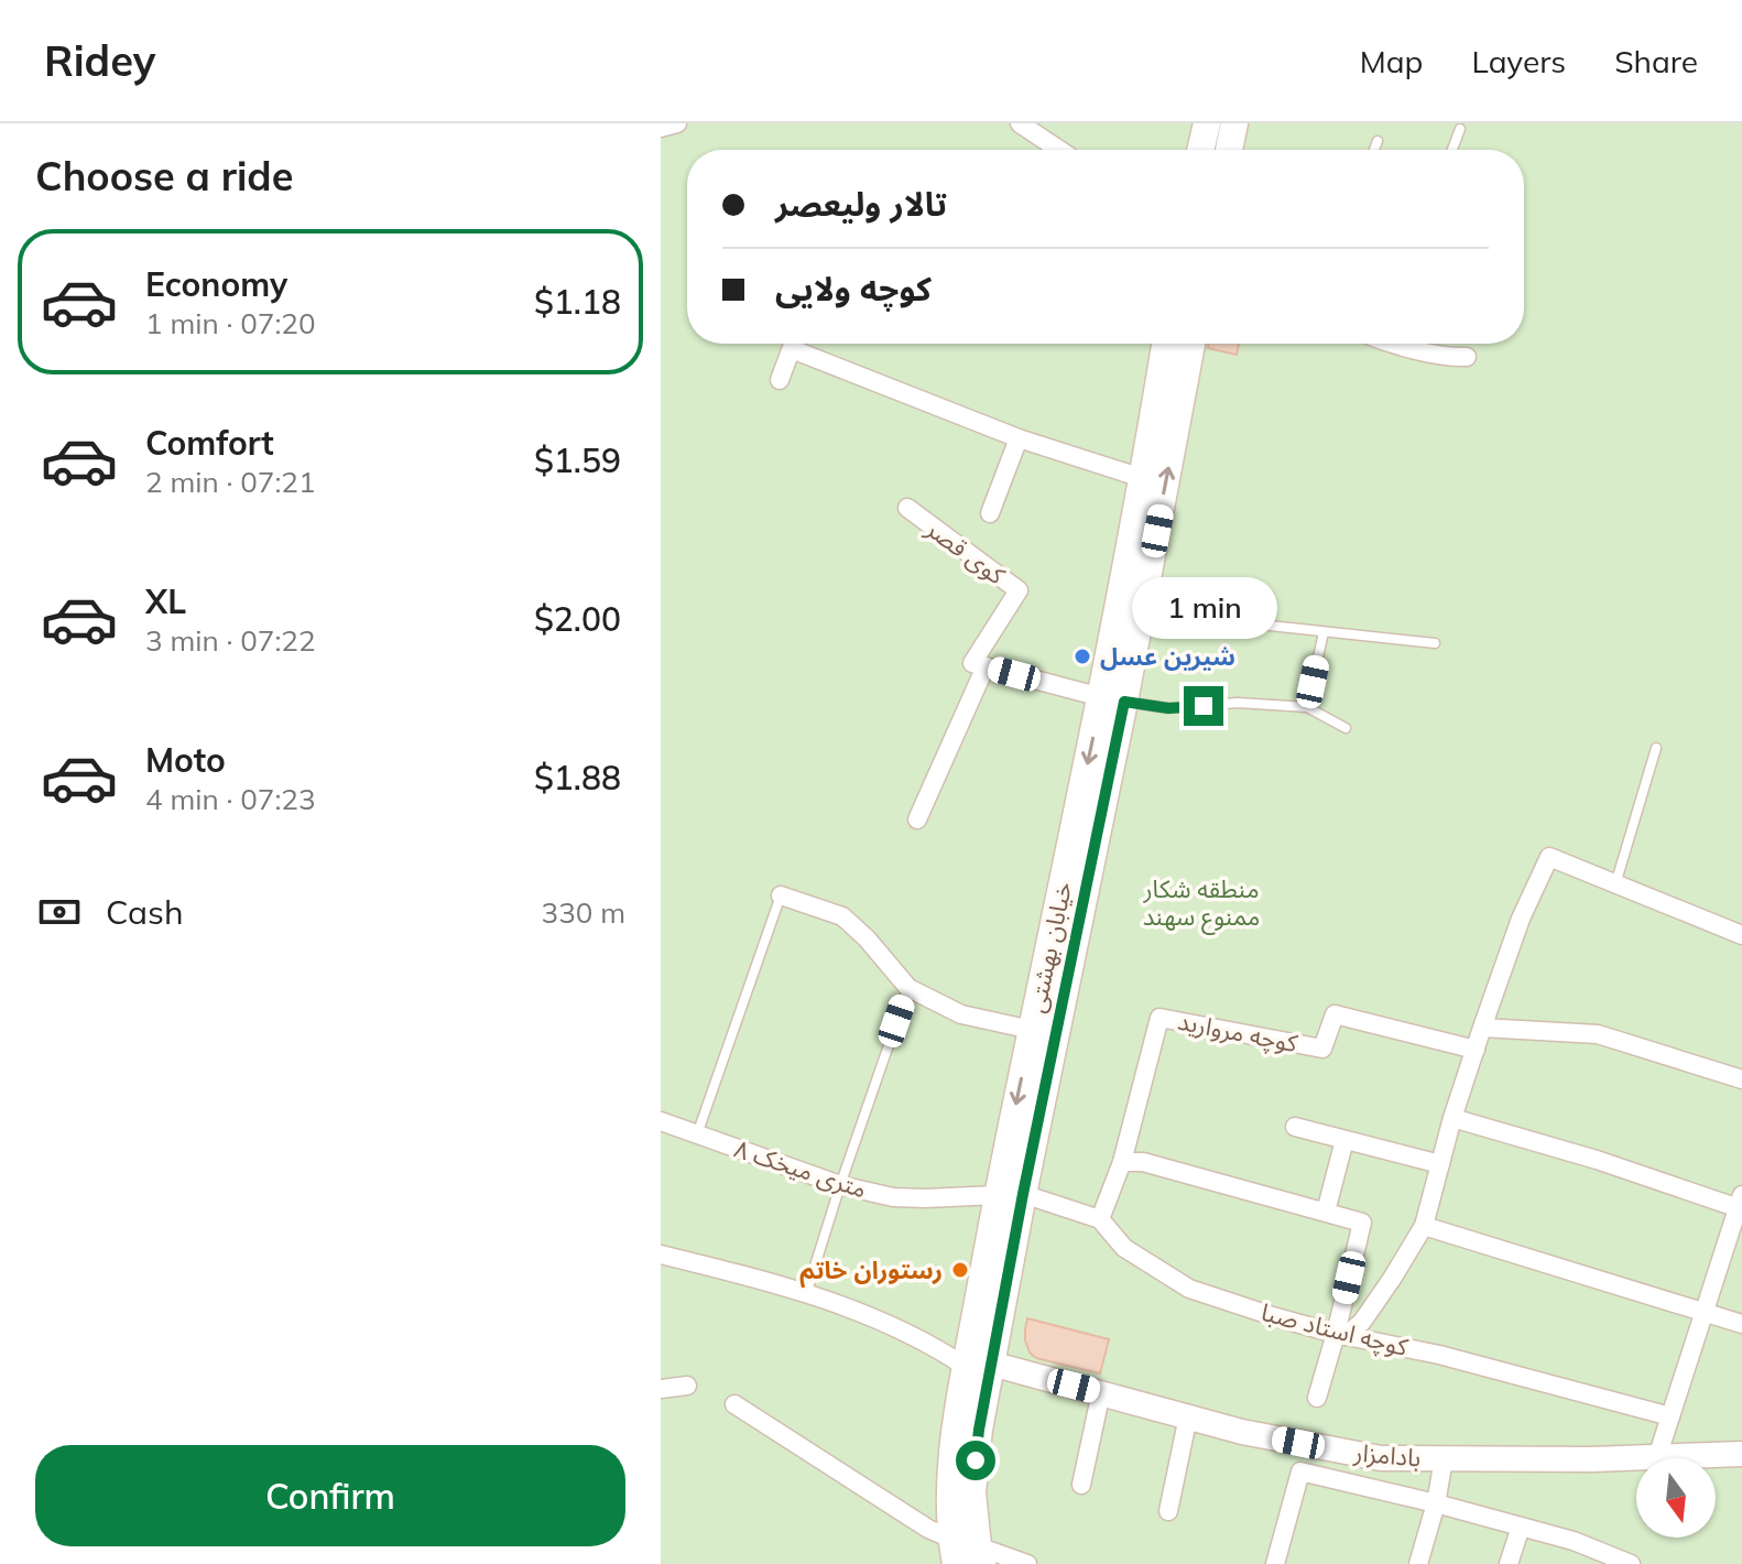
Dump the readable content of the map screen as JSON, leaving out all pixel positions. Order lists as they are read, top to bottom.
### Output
{
  "streets": {
    "main road": ["خیابان بهشتی"],
    "street": [
      "کوی قصر",
      "کوچه مروارید",
      "۸ متری میخک",
      "کوچه استاد صبا",
      "بادامزار"
    ]
  },
  "crossings": [
    ["خیابان بهشتی", "۸ متری میخک"],
    ["خیابان بهشتی", "کوچه استاد صبا"],
    ["خیابان بهشتی", "بادامزار"],
    ["۸ متری میخک", "کوچه استاد صبا"]
  ],
  "parks": ["منطقه شکار ممنوع سهند"],
  "places": ["شیرین عسل", "رستوران خاتم"],
  "north": "bottom",
  "page": {
    "header": "Ridey",
    "nav": ["Map", "Layers", "Share"],
    "heading": "Choose a ride",
    "banner": ["تالار ولیعصر", "کوچه ولایی"],
    "list": [
      {
        "name": "Economy",
        "note": "1 min · 07:20",
        "value": "$1.18"
      },
      {
        "name": "Comfort",
        "note": "2 min · 07:21",
        "value": "$1.59"
      },
      {
        "name": "XL",
        "note": "3 min · 07:22",
        "value": "$2.00"
      },
      {
        "name": "Moto",
        "note": "4 min · 07:23",
        "value": "$1.88"
      }
    ],
    "bubble": "1 min",
    "pay": ["Cash", "330 m"],
    "buttons": "Confirm"
  }
}
